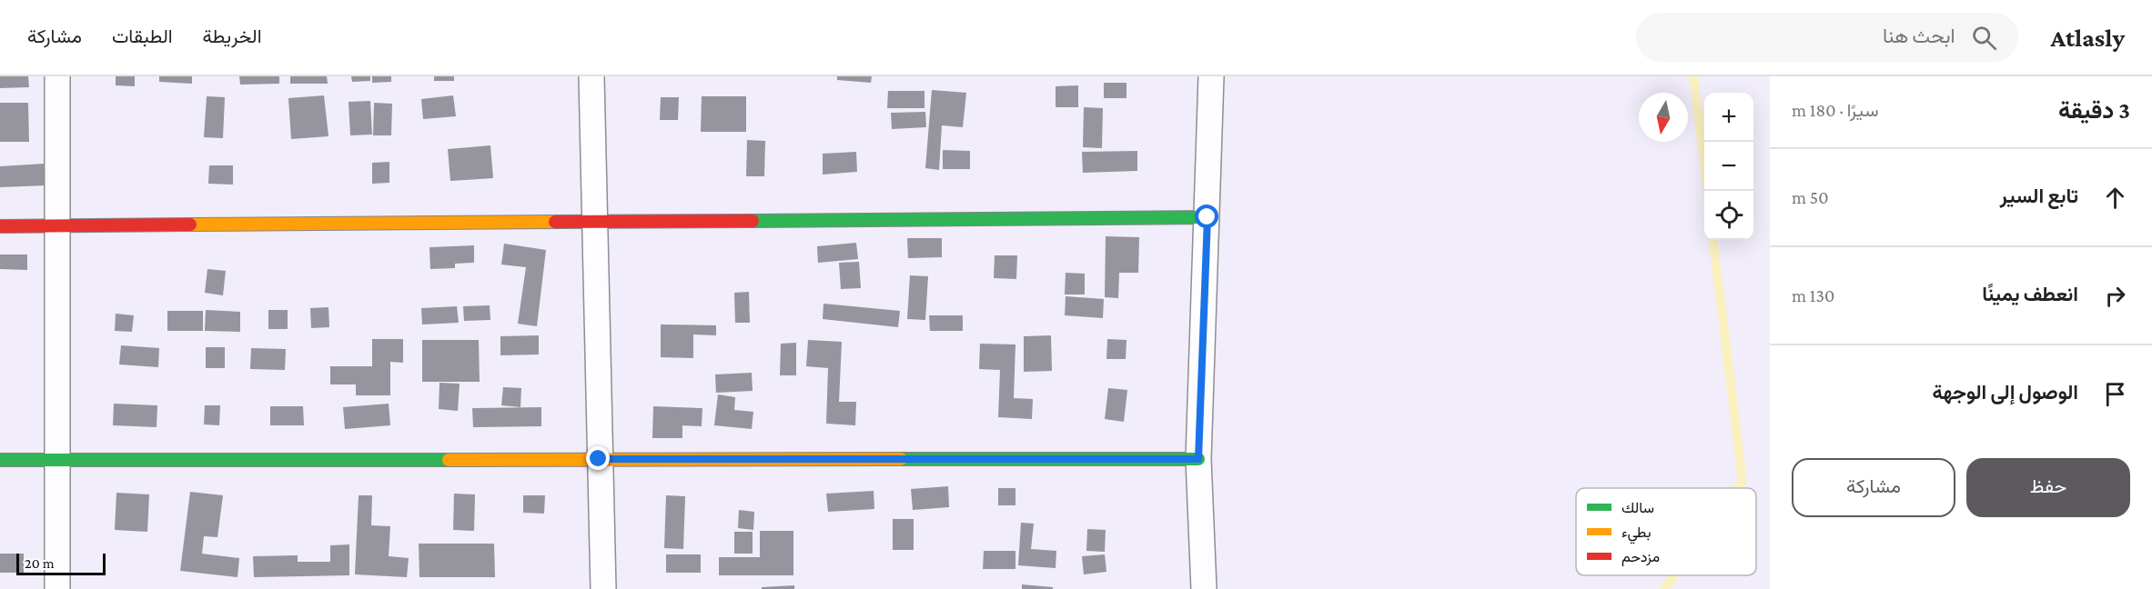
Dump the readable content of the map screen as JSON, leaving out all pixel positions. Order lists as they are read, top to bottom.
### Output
{
  "legend": ["سالك", "بطيء", "مزدحم"],
  "scale_bar": "20 m",
  "north": "bottom",
  "page": {
    "header": "Atlasly",
    "search": "ابحث هنا",
    "nav": ["الخريطة", "الطبقات", "مشاركة"],
    "heading": ["3 دقيقة", "سيرًا · 180 m"],
    "map_buttons": ["+", "−"],
    "list": [
      ["تابع السير", "50 m"],
      ["انعطف يمينًا", "130 m"],
      "الوصول إلى الوجهة"
    ],
    "buttons": ["حفظ", "مشاركة"],
    "scale": "20 m"
  }
}
